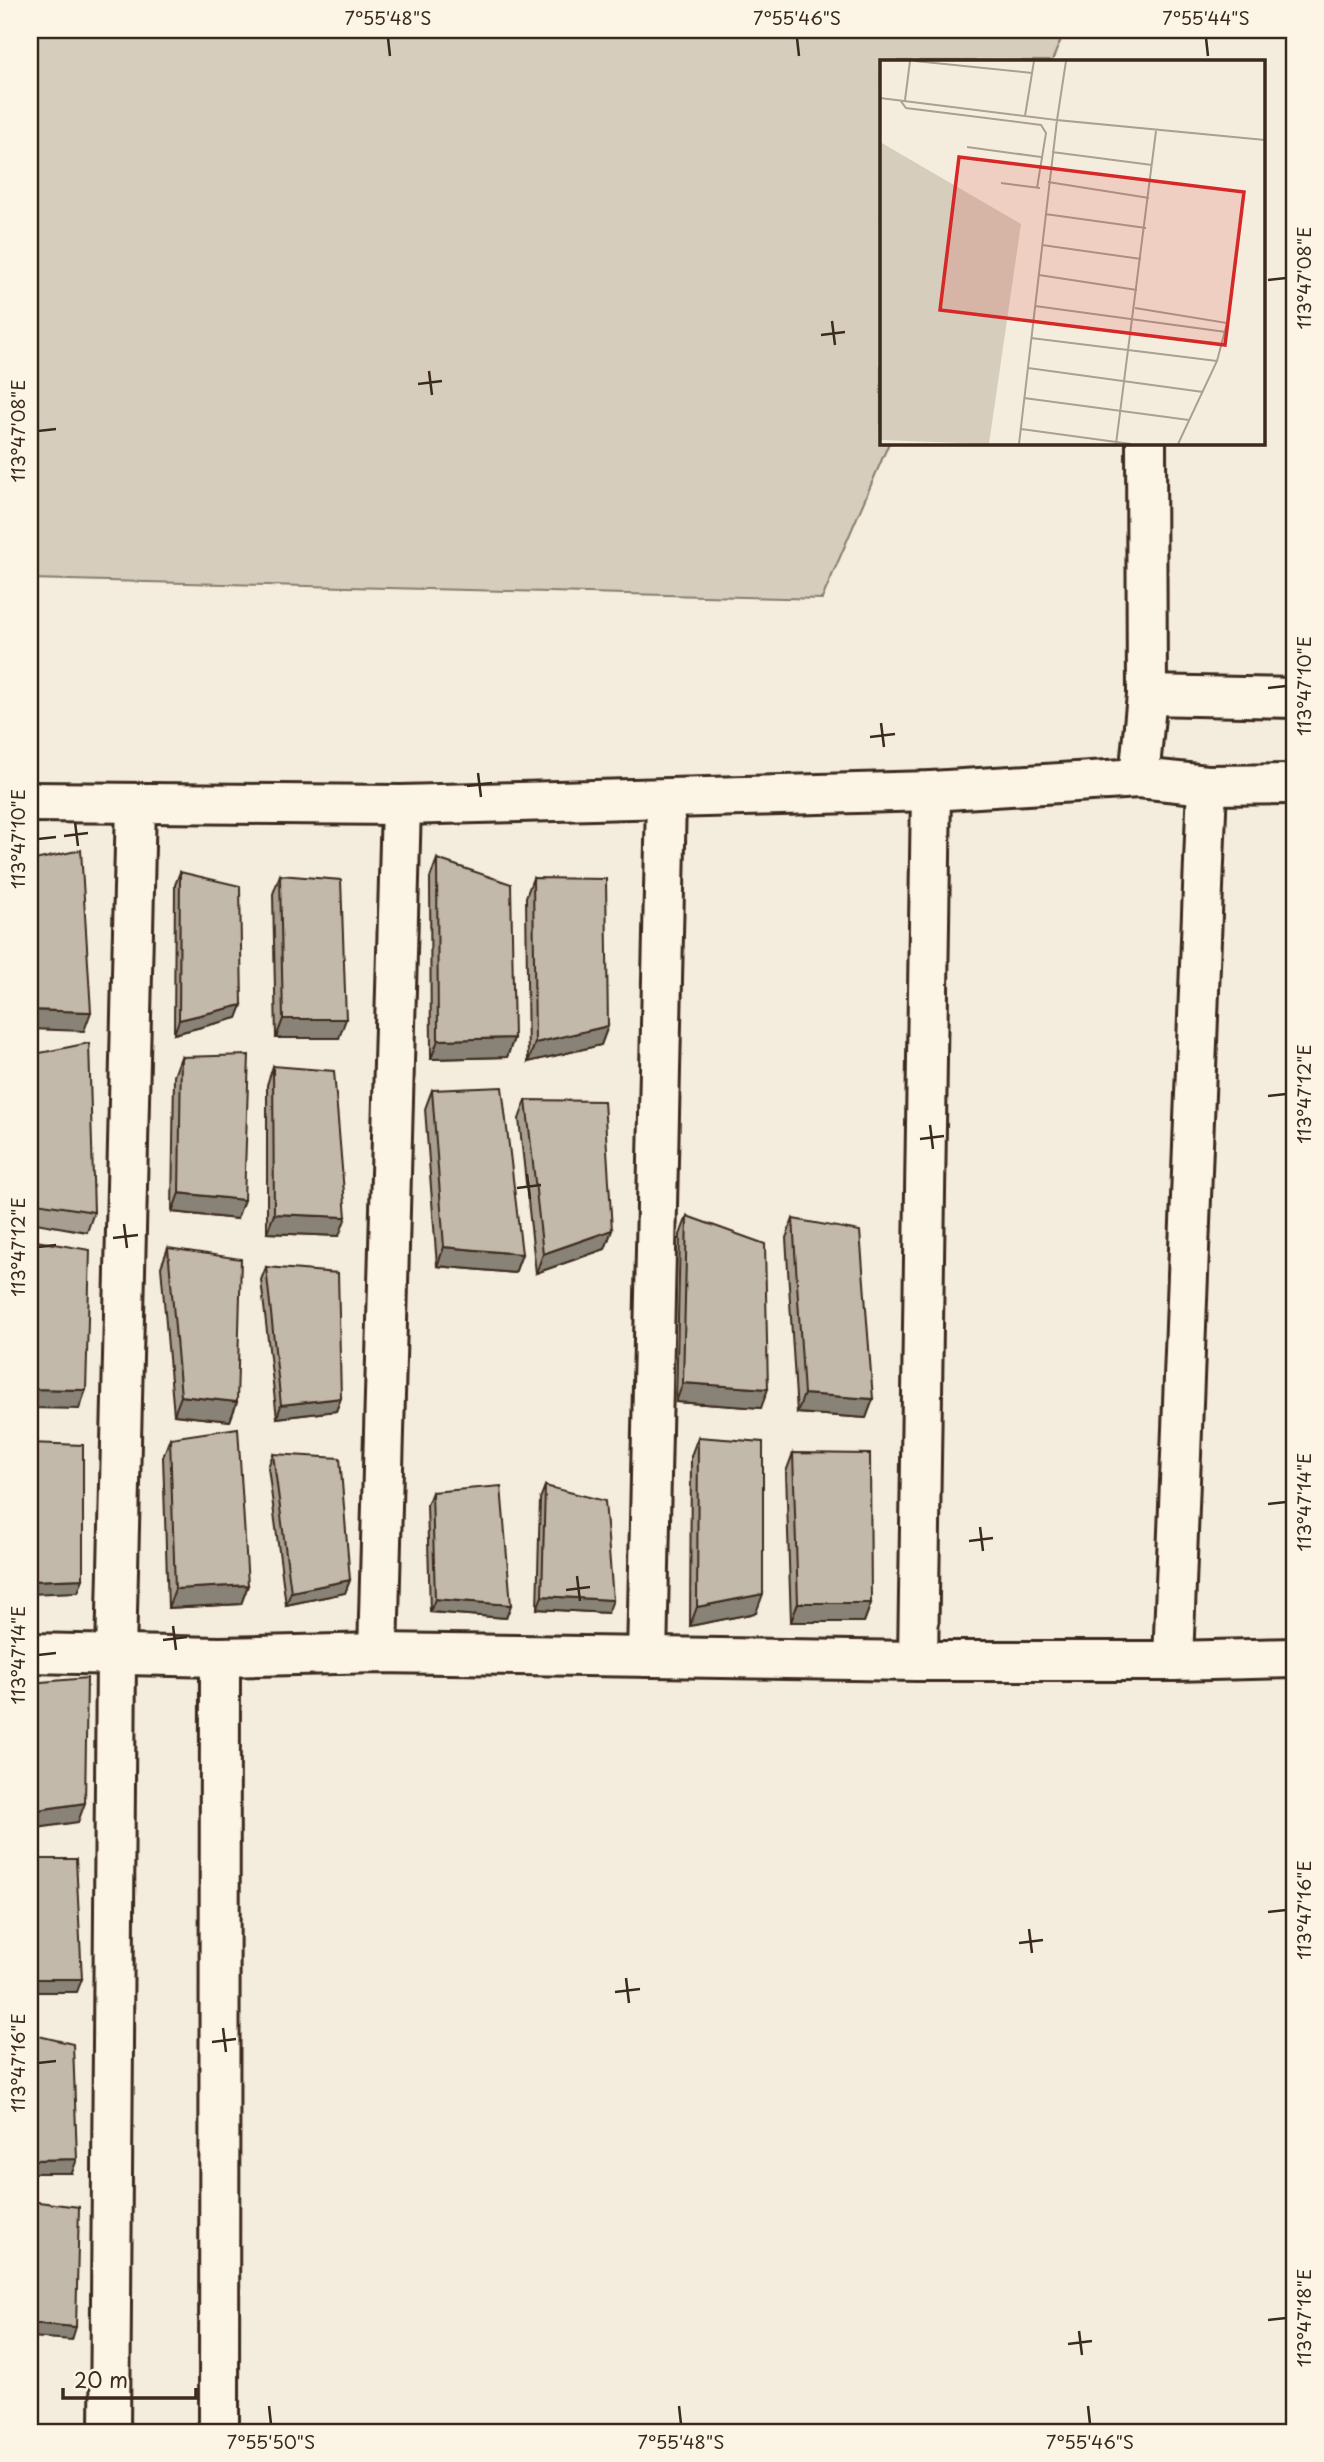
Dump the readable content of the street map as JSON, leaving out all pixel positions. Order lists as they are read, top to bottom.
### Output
{
  "scale_bar": "20 m",
  "coordinates": [
    "7°55'48\"S",
    "7°55'46\"S",
    "7°55'44\"S",
    "113°47'08\"E",
    "113°47'10\"E",
    "113°47'12\"E",
    "113°47'14\"E",
    "113°47'16\"E",
    "113°47'18\"E",
    "7°55'50\"S"
  ]
}
